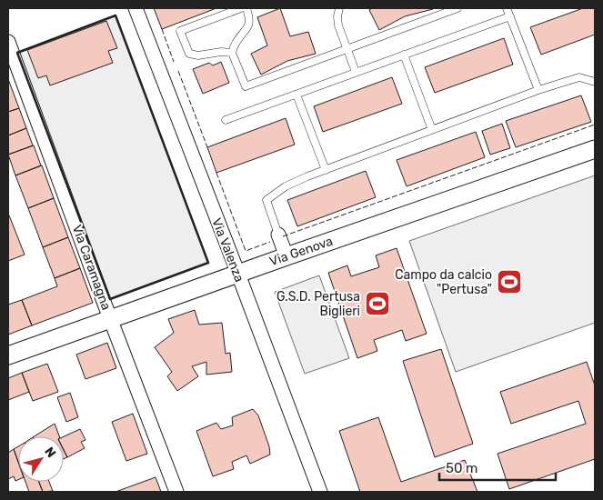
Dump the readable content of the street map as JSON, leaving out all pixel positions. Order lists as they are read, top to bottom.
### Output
{
  "streets": {
    "street": ["Via Valenza", "Via Genova", "Via Caramagna"]
  },
  "crossings": [
    ["Via Valenza", "Via Genova"],
    ["Via Genova", "Via Caramagna"]
  ],
  "places": {
    "sports": ["Campo da calcio \"Pertusa\"", "G.S.D. Pertusa Biglieri"]
  },
  "scale_bar": "50 m",
  "north": "top right"
}
